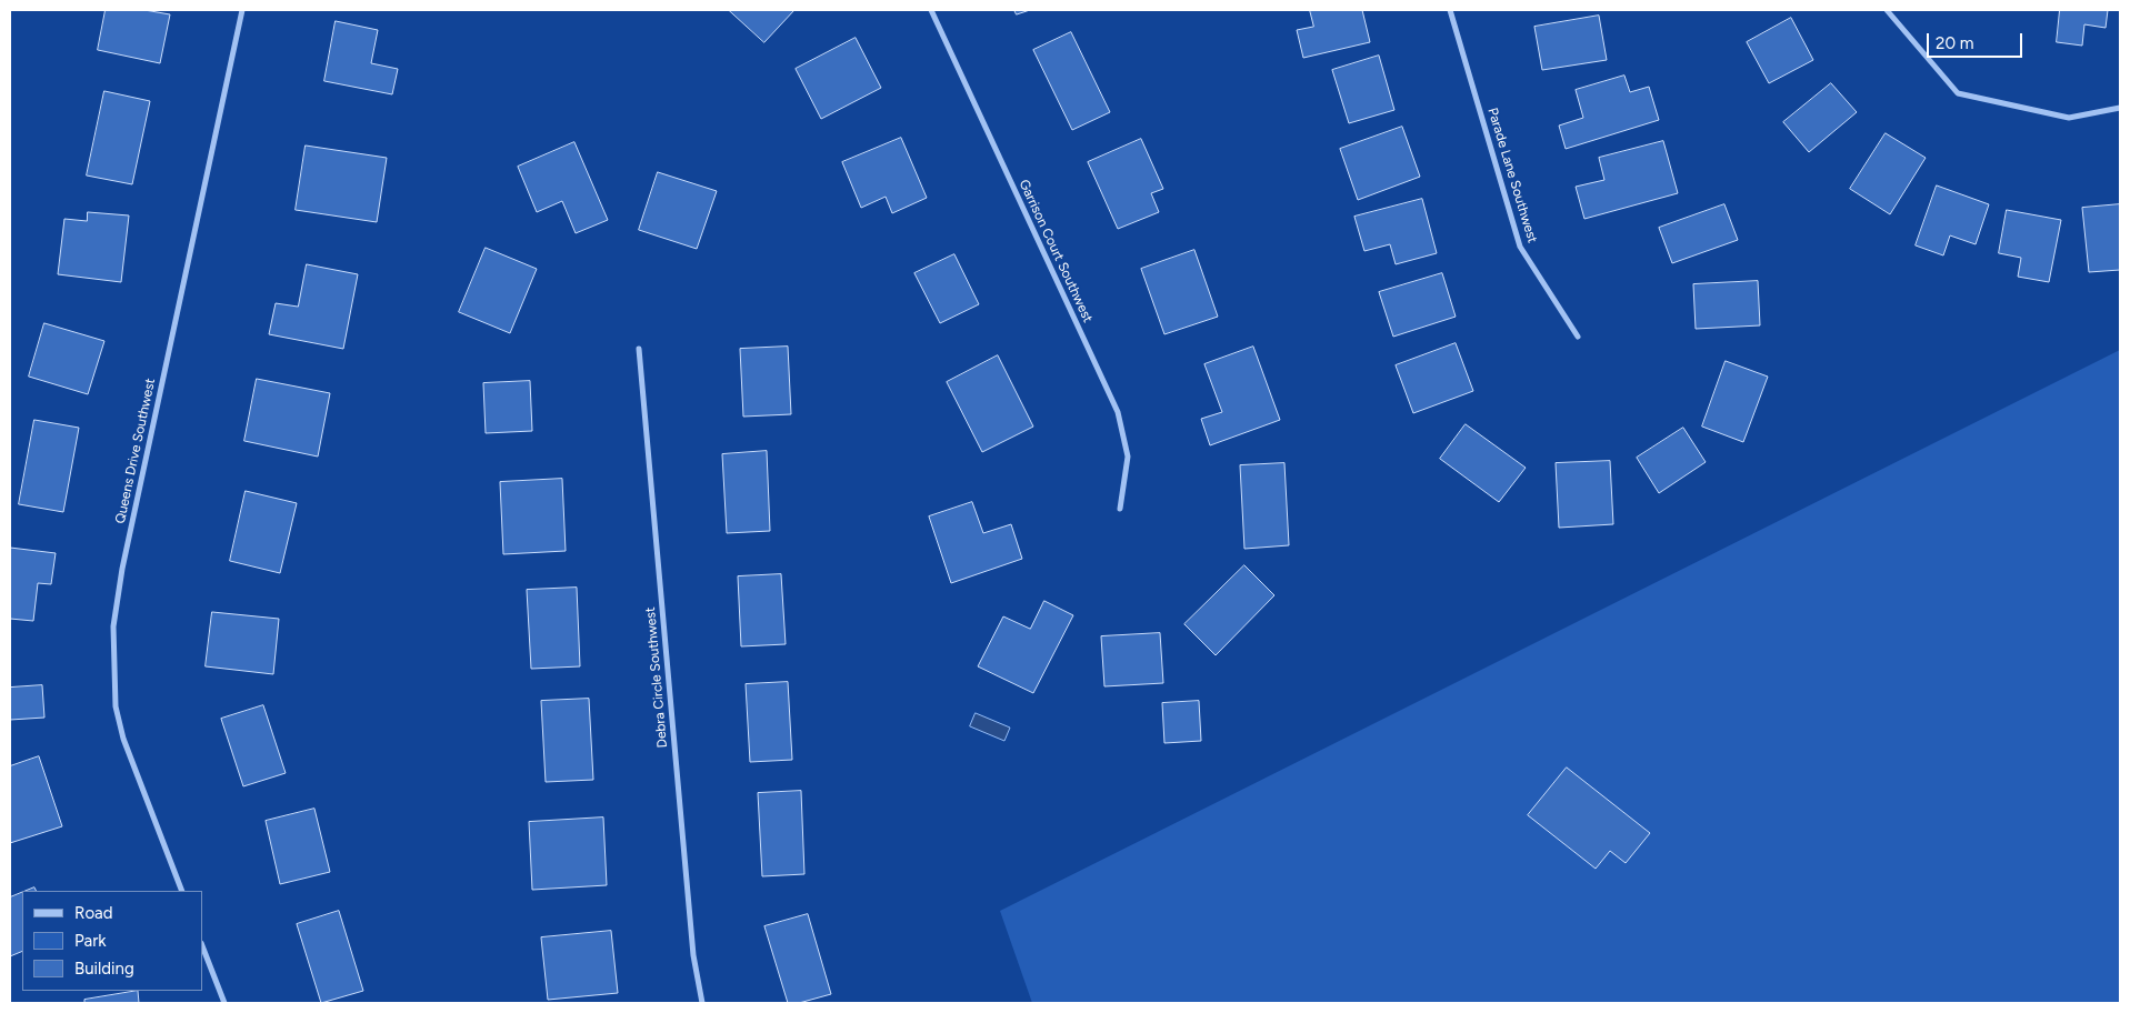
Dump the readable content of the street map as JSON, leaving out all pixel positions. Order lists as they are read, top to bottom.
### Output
{
  "streets": {
    "street": [
      "Parade Lane Southwest",
      "Garrison Court Southwest",
      "Queens Drive Southwest",
      "Debra Circle Southwest"
    ]
  },
  "legend": ["Road", "Park", "Building"],
  "scale_bar": "20 m"
}
